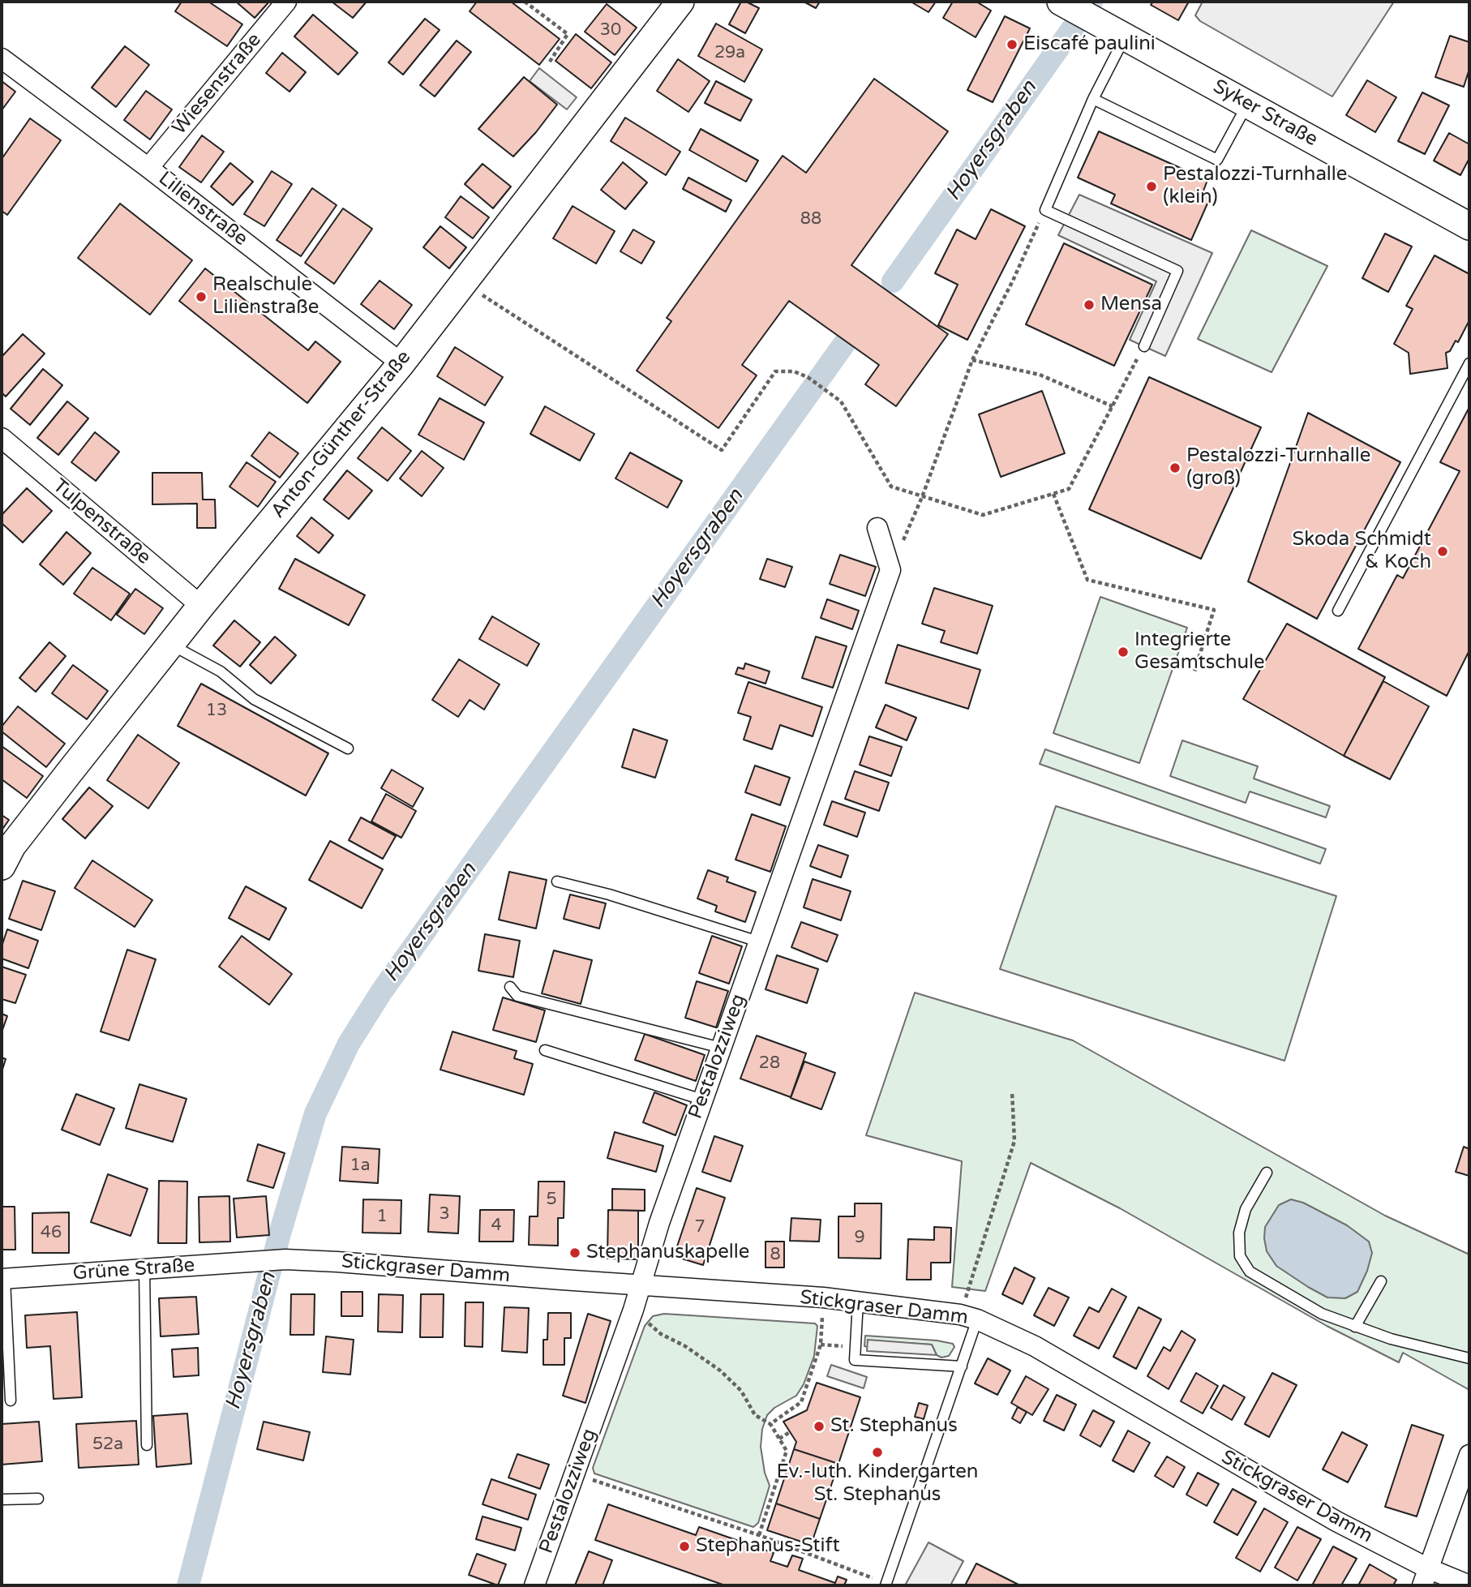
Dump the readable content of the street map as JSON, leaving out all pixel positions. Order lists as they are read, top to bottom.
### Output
{
  "streets": {
    "main road": ["Syker Straße", "Anton-Günther-Straße"],
    "street": [
      "Wiesenstraße",
      "Lilienstraße",
      "Tulpenstraße",
      "Pestalozziweg",
      "Stickgraser Damm",
      "Grüne Straße"
    ]
  },
  "crossings": [
    ["Wiesenstraße", "Lilienstraße"],
    ["Lilienstraße", "Anton-Günther-Straße"],
    ["Anton-Günther-Straße", "Tulpenstraße"],
    ["Pestalozziweg", "Stickgraser Damm"],
    ["Stickgraser Damm", "Grüne Straße"]
  ],
  "water": ["Hoyersgraben"],
  "places": [
    "Eiscafé paulini",
    "Pestalozzi-Turnhalle (klein)",
    "Realschule Lilienstraße",
    "Mensa",
    "Pestalozzi-Turnhalle (groß)",
    "Skoda Schmidt & Koch",
    "Integrierte Gesamtschule",
    "Stephanuskapelle",
    "St. Stephanus",
    "Ev.-luth. Kindergarten St. Stephanus",
    "Stephanus-Stift"
  ],
  "house_numbers": [
    "30",
    "29a",
    "88",
    "13",
    "28",
    "1a",
    "5",
    "3",
    "1",
    "4",
    "7",
    "46",
    "9",
    "8",
    "52a"
  ]
}
